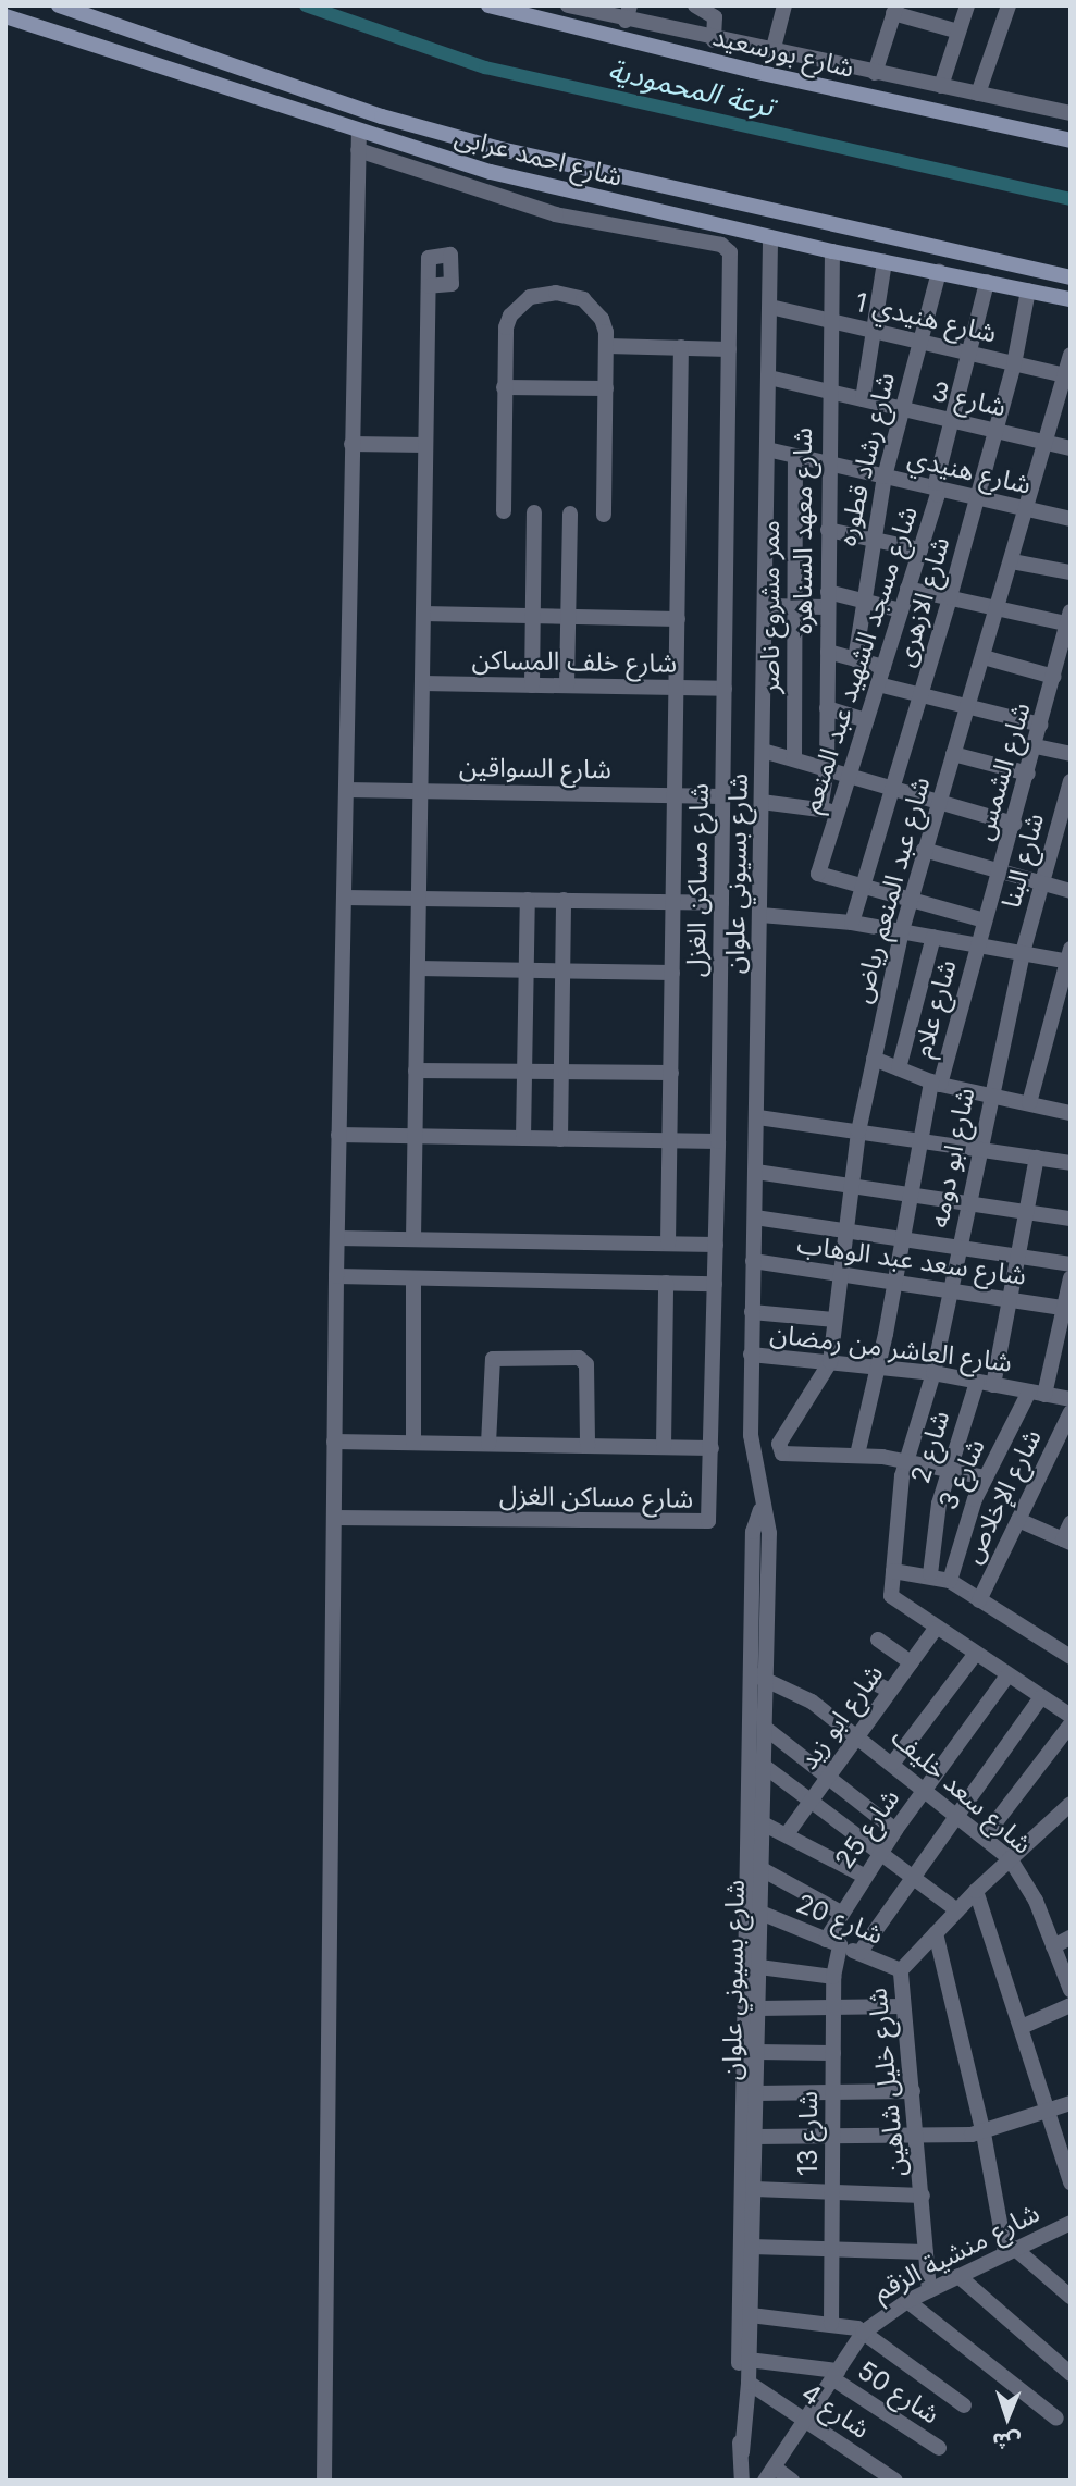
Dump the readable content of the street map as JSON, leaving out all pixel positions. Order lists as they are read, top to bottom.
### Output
{
  "streets": {
    "main road": ["شارع بورسعيد", "شارع احمد عرابى"],
    "street": [
      "شارع هنيدي 1",
      "شارع 3",
      "شارع رشاد قطوره",
      "شارع هنيدي",
      "شارع معهد السناهره",
      "شارع الازهرى",
      "ممر مشروع ناصر",
      "شارع مسجد الشهيد عبد المنعم",
      "شارع خلف المساكن",
      "شارع السواقين",
      "شارع الشمس",
      "شارع البنا",
      "شارع بسيوني علوان",
      "شارع مساكن الغزل",
      "شارع عبد المنعم رياض",
      "شارع علام",
      "شارع ابو دومه",
      "شارع سعد عبد الوهاب",
      "شارع العاشر من رمضان",
      "شارع 2",
      "شارع الإخلاص",
      "شارع ابو زيد",
      "شارع سعد خليف",
      "شارع 25",
      "شارع 20",
      "شارع خليل شاهين",
      "شارع 13",
      "شارع منشية الزقم",
      "شارع 50",
      "شارع 4"
    ]
  },
  "crossings": [
    ["شارع احمد عرابى", "شارع رشاد قطوره"],
    ["شارع احمد عرابى", "شارع معهد السناهره"],
    ["شارع احمد عرابى", "شارع الازهرى"],
    ["شارع احمد عرابى", "شارع مسجد الشهيد عبد المنعم"],
    ["شارع احمد عرابى", "شارع بسيوني علوان"],
    ["شارع هنيدي 1", "شارع رشاد قطوره"],
    ["شارع هنيدي 1", "شارع معهد السناهره"],
    ["شارع هنيدي 1", "شارع الازهرى"],
    ["شارع هنيدي 1", "شارع مسجد الشهيد عبد المنعم"],
    ["شارع هنيدي 1", "شارع بسيوني علوان"],
    ["شارع هنيدي 1", "شارع عبد المنعم رياض"],
    ["شارع 3", "شارع رشاد قطوره"],
    ["شارع 3", "شارع معهد السناهره"],
    ["شارع 3", "شارع الازهرى"],
    ["شارع 3", "شارع مسجد الشهيد عبد المنعم"],
    ["شارع 3", "شارع بسيوني علوان"],
    ["شارع 3", "شارع عبد المنعم رياض"],
    ["شارع 3", "شارع سعد عبد الوهاب"],
    ["شارع 3", "شارع العاشر من رمضان"],
    ["شارع رشاد قطوره", "شارع هنيدي"],
    ["شارع هنيدي", "شارع معهد السناهره"],
    ["شارع هنيدي", "شارع الازهرى"],
    ["شارع هنيدي", "ممر مشروع ناصر"],
    ["شارع هنيدي", "شارع مسجد الشهيد عبد المنعم"],
    ["شارع هنيدي", "شارع بسيوني علوان"],
    ["شارع هنيدي", "شارع عبد المنعم رياض"],
    ["شارع الازهرى", "شارع مسجد الشهيد عبد المنعم"],
    ["شارع خلف المساكن", "شارع مساكن الغزل"],
    ["شارع السواقين", "شارع مساكن الغزل"],
    ["شارع الشمس", "شارع علام"],
    ["شارع البنا", "شارع ابو دومه"],
    ["شارع بسيوني علوان", "شارع سعد عبد الوهاب"],
    ["شارع بسيوني علوان", "شارع العاشر من رمضان"],
    ["شارع بسيوني علوان", "شارع سعد خليف"],
    ["شارع بسيوني علوان", "شارع 20"],
    ["شارع بسيوني علوان", "شارع 4"],
    ["شارع عبد المنعم رياض", "شارع سعد عبد الوهاب"],
    ["شارع عبد المنعم رياض", "شارع العاشر من رمضان"],
    ["شارع علام", "شارع سعد عبد الوهاب"],
    ["شارع علام", "شارع العاشر من رمضان"],
    ["شارع ابو دومه", "شارع سعد عبد الوهاب"],
    ["شارع ابو دومه", "شارع العاشر من رمضان"],
    ["شارع ابو دومه", "شارع ابو زيد"],
    ["شارع سعد عبد الوهاب", "شارع 2"],
    ["شارع العاشر من رمضان", "شارع 2"],
    ["شارع ابو زيد", "شارع سعد خليف"],
    ["شارع سعد خليف", "شارع 25"],
    ["شارع سعد خليف", "شارع خليل شاهين"],
    ["شارع 25", "شارع 20"],
    ["شارع 25", "شارع 13"],
    ["شارع 20", "شارع خليل شاهين"],
    ["شارع 20", "شارع 13"],
    ["شارع خليل شاهين", "شارع منشية الزقم"],
    ["شارع منشية الزقم", "شارع 50"],
    ["شارع منشية الزقم", "شارع 4"]
  ],
  "water": ["ترعة المحمودية"],
  "north": "bottom"
}
